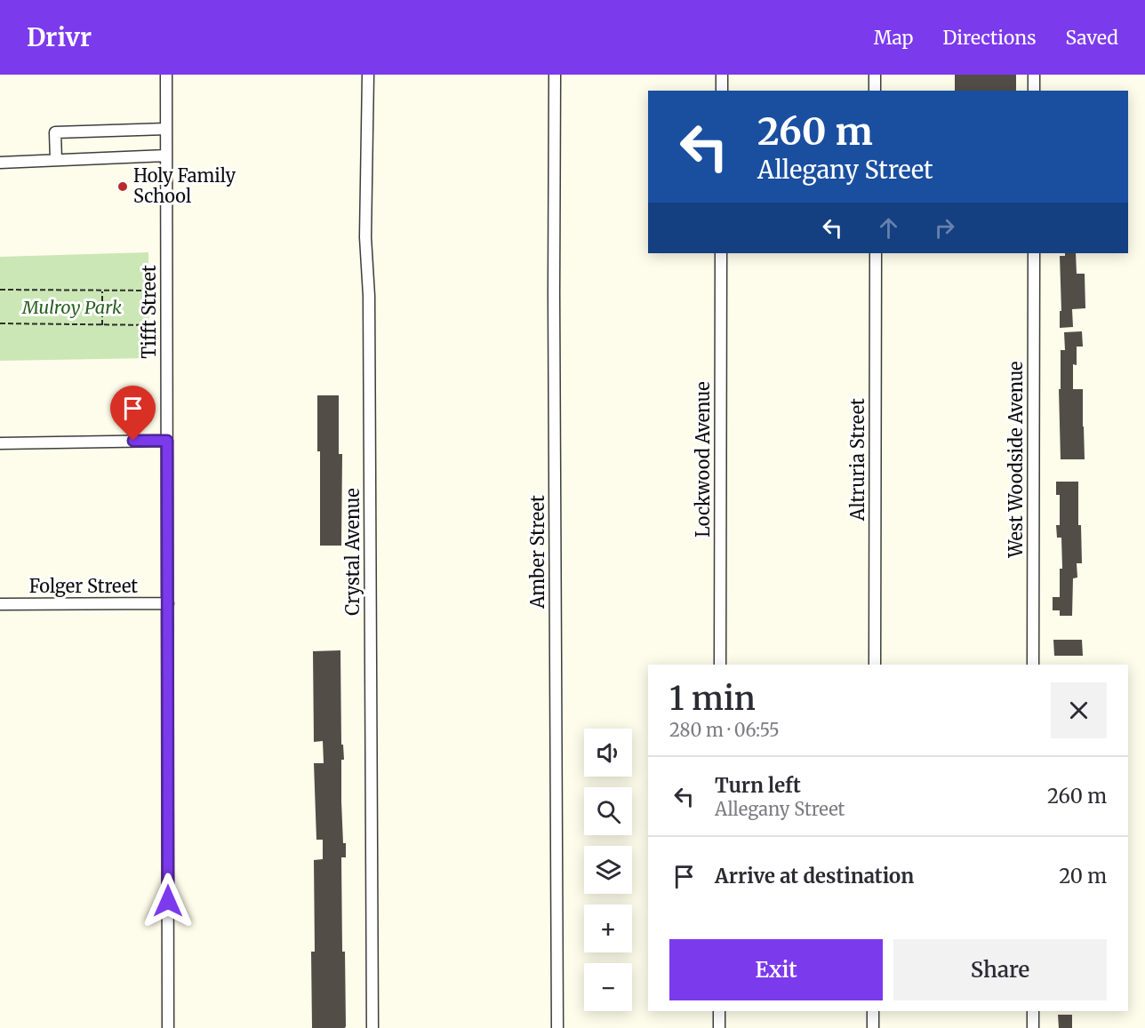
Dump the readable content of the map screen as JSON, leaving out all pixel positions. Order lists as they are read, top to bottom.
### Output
{
  "streets": {
    "street": [
      "Tifft Street",
      "Lockwood Avenue",
      "Altruria Street",
      "West Woodside Avenue",
      "Crystal Avenue",
      "Amber Street",
      "Folger Street"
    ]
  },
  "crossings": [
    ["Tifft Street", "Folger Street"]
  ],
  "parks": ["Mulroy Park"],
  "places": ["Holy Family School"],
  "page": {
    "header": "Drivr",
    "nav": ["Map", "Directions", "Saved"],
    "turn": ["260 m", "Allegany Street"],
    "heading": ["1 min", "280 m · 06:55"],
    "map_buttons": ["+", "−"],
    "list": [
      {
        "name": "Turn left",
        "note": "Allegany Street",
        "value": "260 m"
      },
      {
        "name": "Arrive at destination",
        "value": "20 m"
      }
    ],
    "buttons": ["Exit", "Share"]
  }
}
